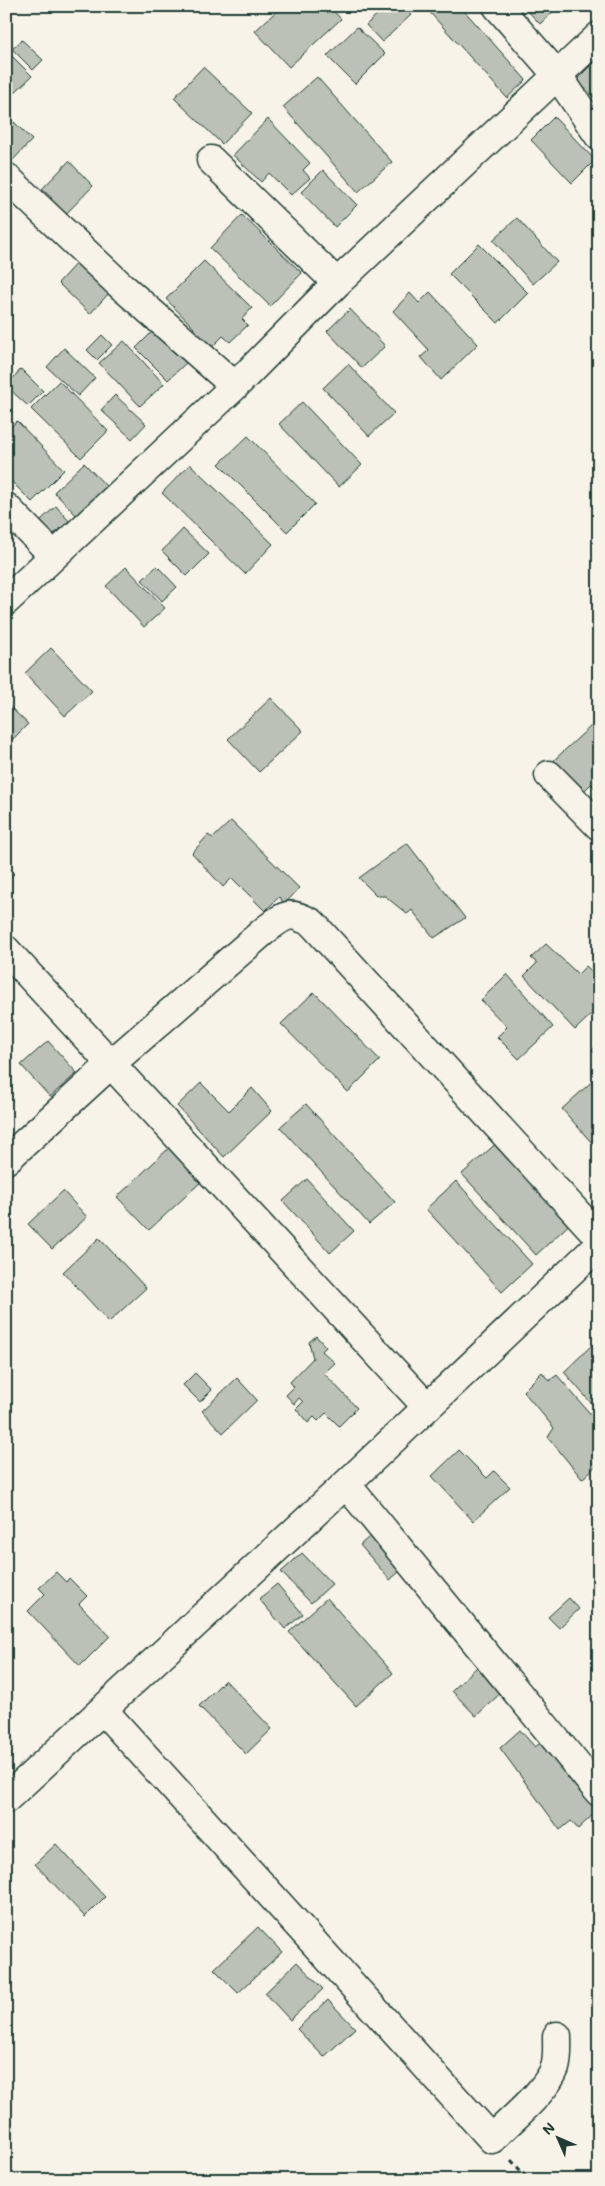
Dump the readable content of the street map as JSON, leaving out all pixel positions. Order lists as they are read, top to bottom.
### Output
{
  "north": "top left"
}
